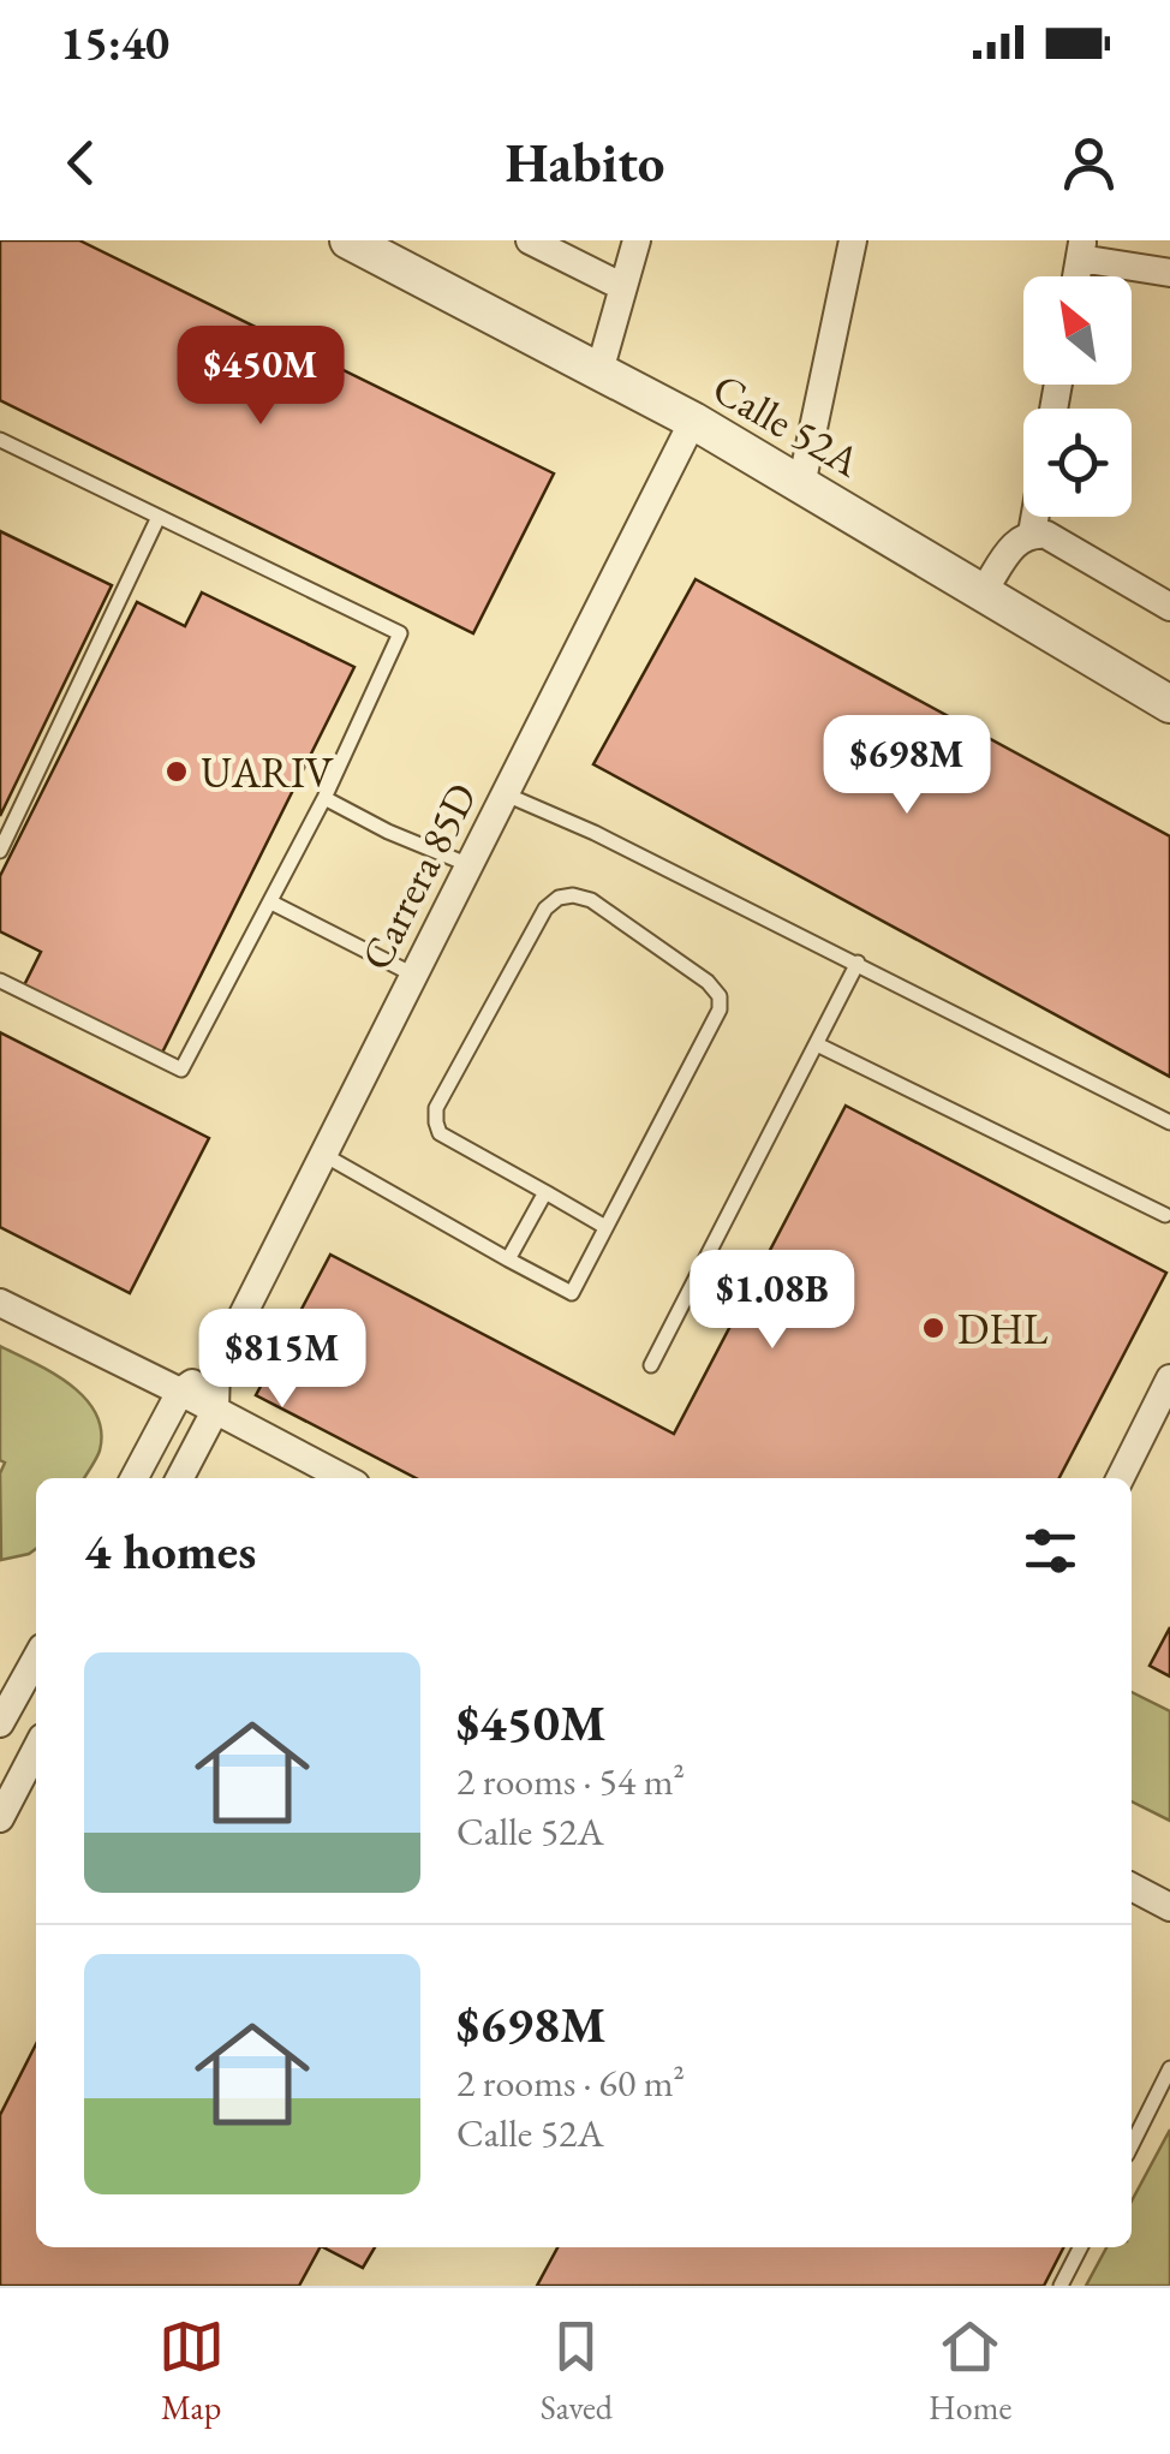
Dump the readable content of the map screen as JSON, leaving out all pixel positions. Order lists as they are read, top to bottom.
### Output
{
  "streets": {
    "street": ["Calle 52A", "Carrera 85D"]
  },
  "crossings": [
    ["Calle 52A", "Carrera 85D"]
  ],
  "places": ["UARIV", "DHL"],
  "north": "top left",
  "page": {
    "status": "15:40",
    "header": "Habito",
    "price": [
      "$450M",
      "$698M",
      "$1.08B",
      "$815M"
    ],
    "heading": "4 homes",
    "list": [
      {
        "name": "$450M",
        "note": "2 rooms · 54 m² · Calle 52A"
      },
      {
        "name": "$698M",
        "note": "2 rooms · 60 m² · Calle 52A"
      }
    ],
    "tabs": ["Map", "Saved", "Home"]
  }
}
